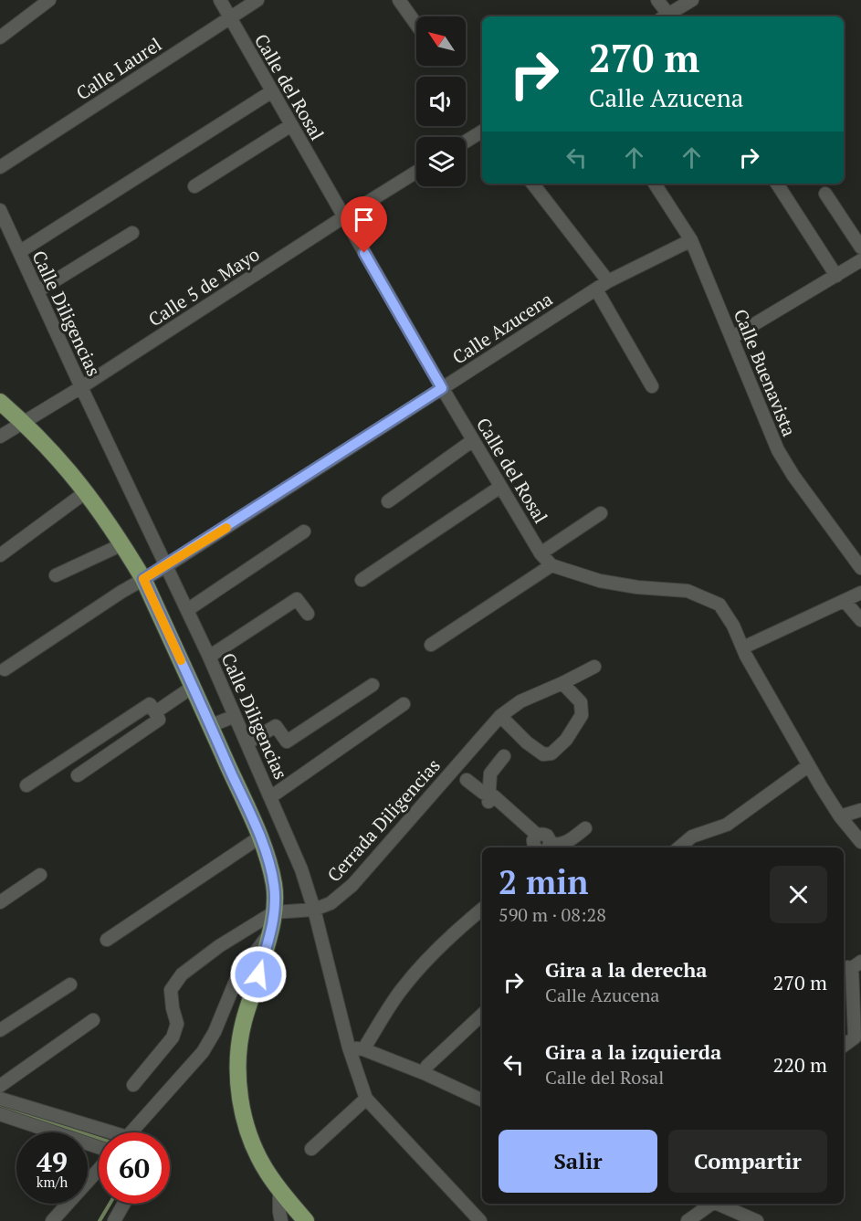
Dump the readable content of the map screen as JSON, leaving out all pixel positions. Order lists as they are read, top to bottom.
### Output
{
  "streets": {
    "street": [
      "Calle Laurel",
      "Calle del Rosal",
      "Calle 5 de Mayo",
      "Calle Diligencias",
      "Calle Azucena",
      "Calle Buenavista",
      "Cerrada Diligencias"
    ]
  },
  "crossings": [
    ["Calle Laurel", "Calle del Rosal"],
    ["Calle del Rosal", "Calle 5 de Mayo"],
    ["Calle del Rosal", "Calle Azucena"],
    ["Calle 5 de Mayo", "Calle Diligencias"],
    ["Calle Diligencias", "Calle Azucena"],
    ["Calle Diligencias", "Cerrada Diligencias"],
    ["Calle Azucena", "Calle Buenavista"]
  ],
  "north": "top left",
  "page": {
    "turn": ["270 m", "Calle Azucena"],
    "heading": ["2 min", "590 m · 08:28"],
    "list": [
      {
        "name": "Gira a la derecha",
        "note": "Calle Azucena",
        "value": "270 m"
      },
      {
        "name": "Gira a la izquierda",
        "note": "Calle del Rosal",
        "value": "220 m"
      }
    ],
    "buttons": ["Salir", "Compartir"],
    "speed": "49 km/h",
    "limit": "60"
  }
}
